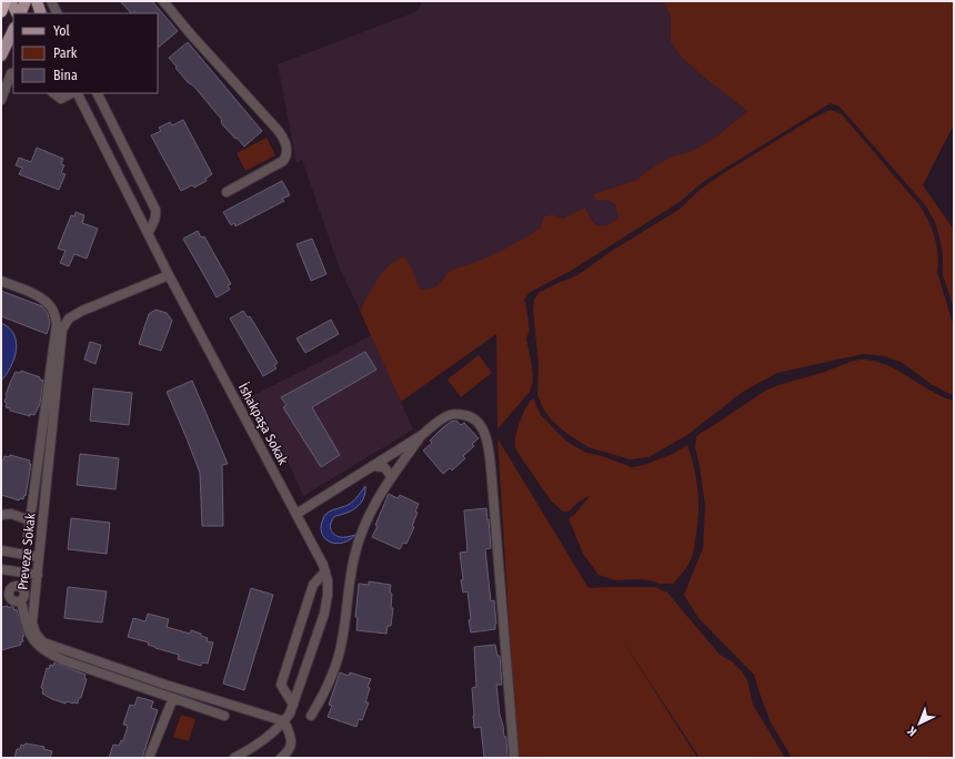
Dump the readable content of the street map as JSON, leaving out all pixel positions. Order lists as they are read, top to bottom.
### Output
{
  "streets": {
    "street": ["İshakpaşa Sokak", "Preveze Sokak"]
  },
  "crossings": [
    ["İshakpaşa Sokak", "Preveze Sokak"]
  ],
  "legend": ["Yol", "Park", "Bina"],
  "north": "bottom left"
}
